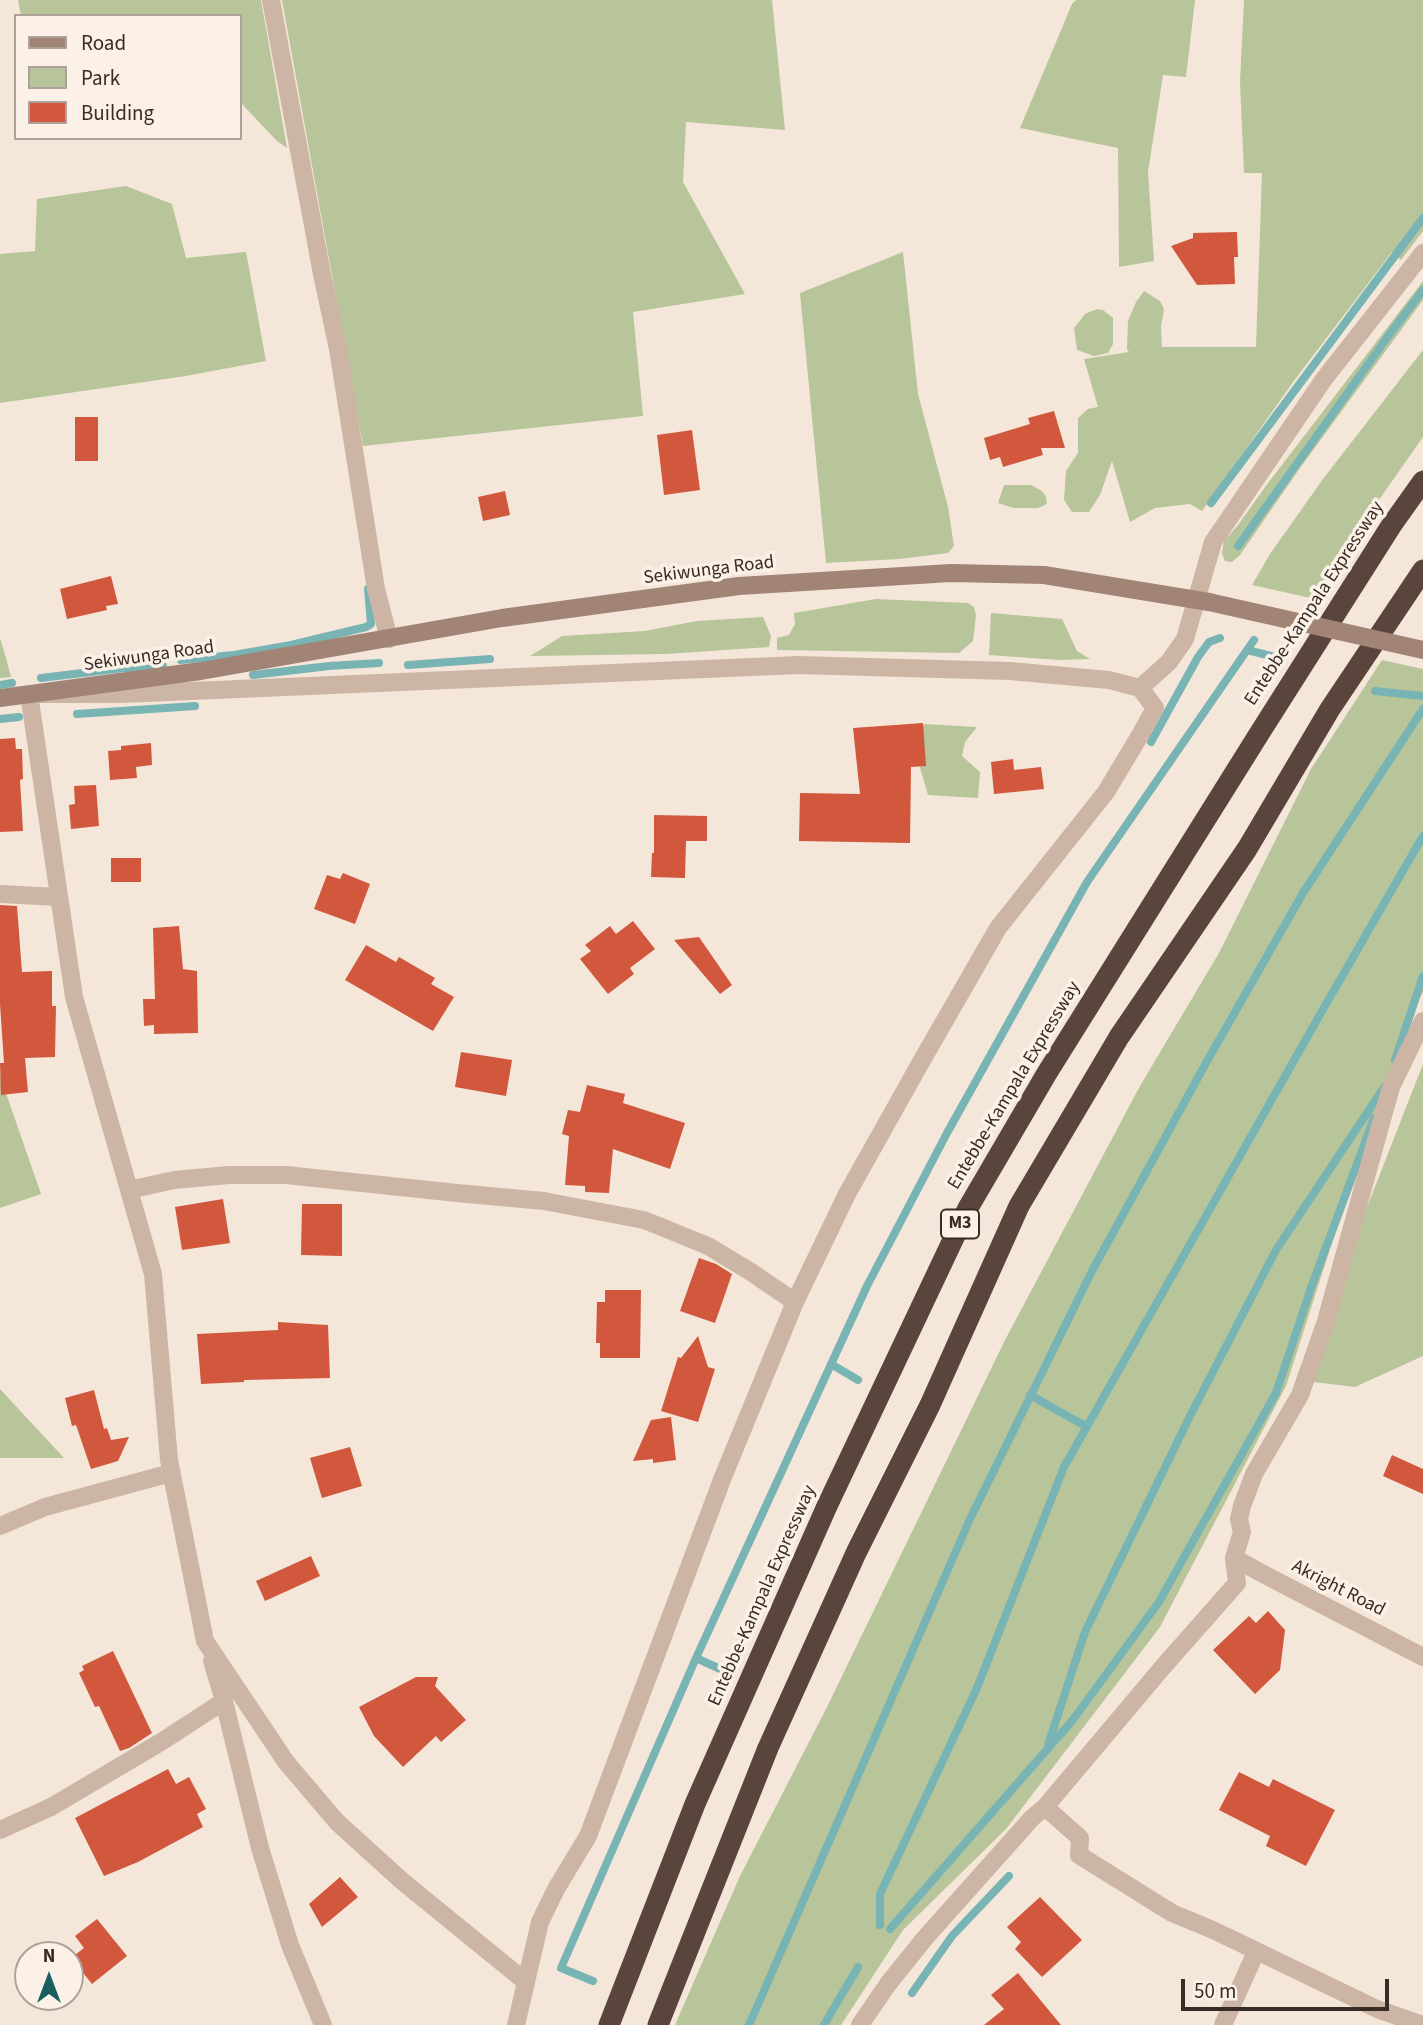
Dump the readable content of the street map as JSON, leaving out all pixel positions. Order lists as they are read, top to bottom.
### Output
{
  "streets": {
    "highway": ["Entebbe-Kampala Expressway", "M3"],
    "main road": ["Sekiwunga Road"],
    "street": ["Akright Road"]
  },
  "legend": ["Road", "Park", "Building"],
  "scale_bar": "50 m",
  "north": "top"
}
